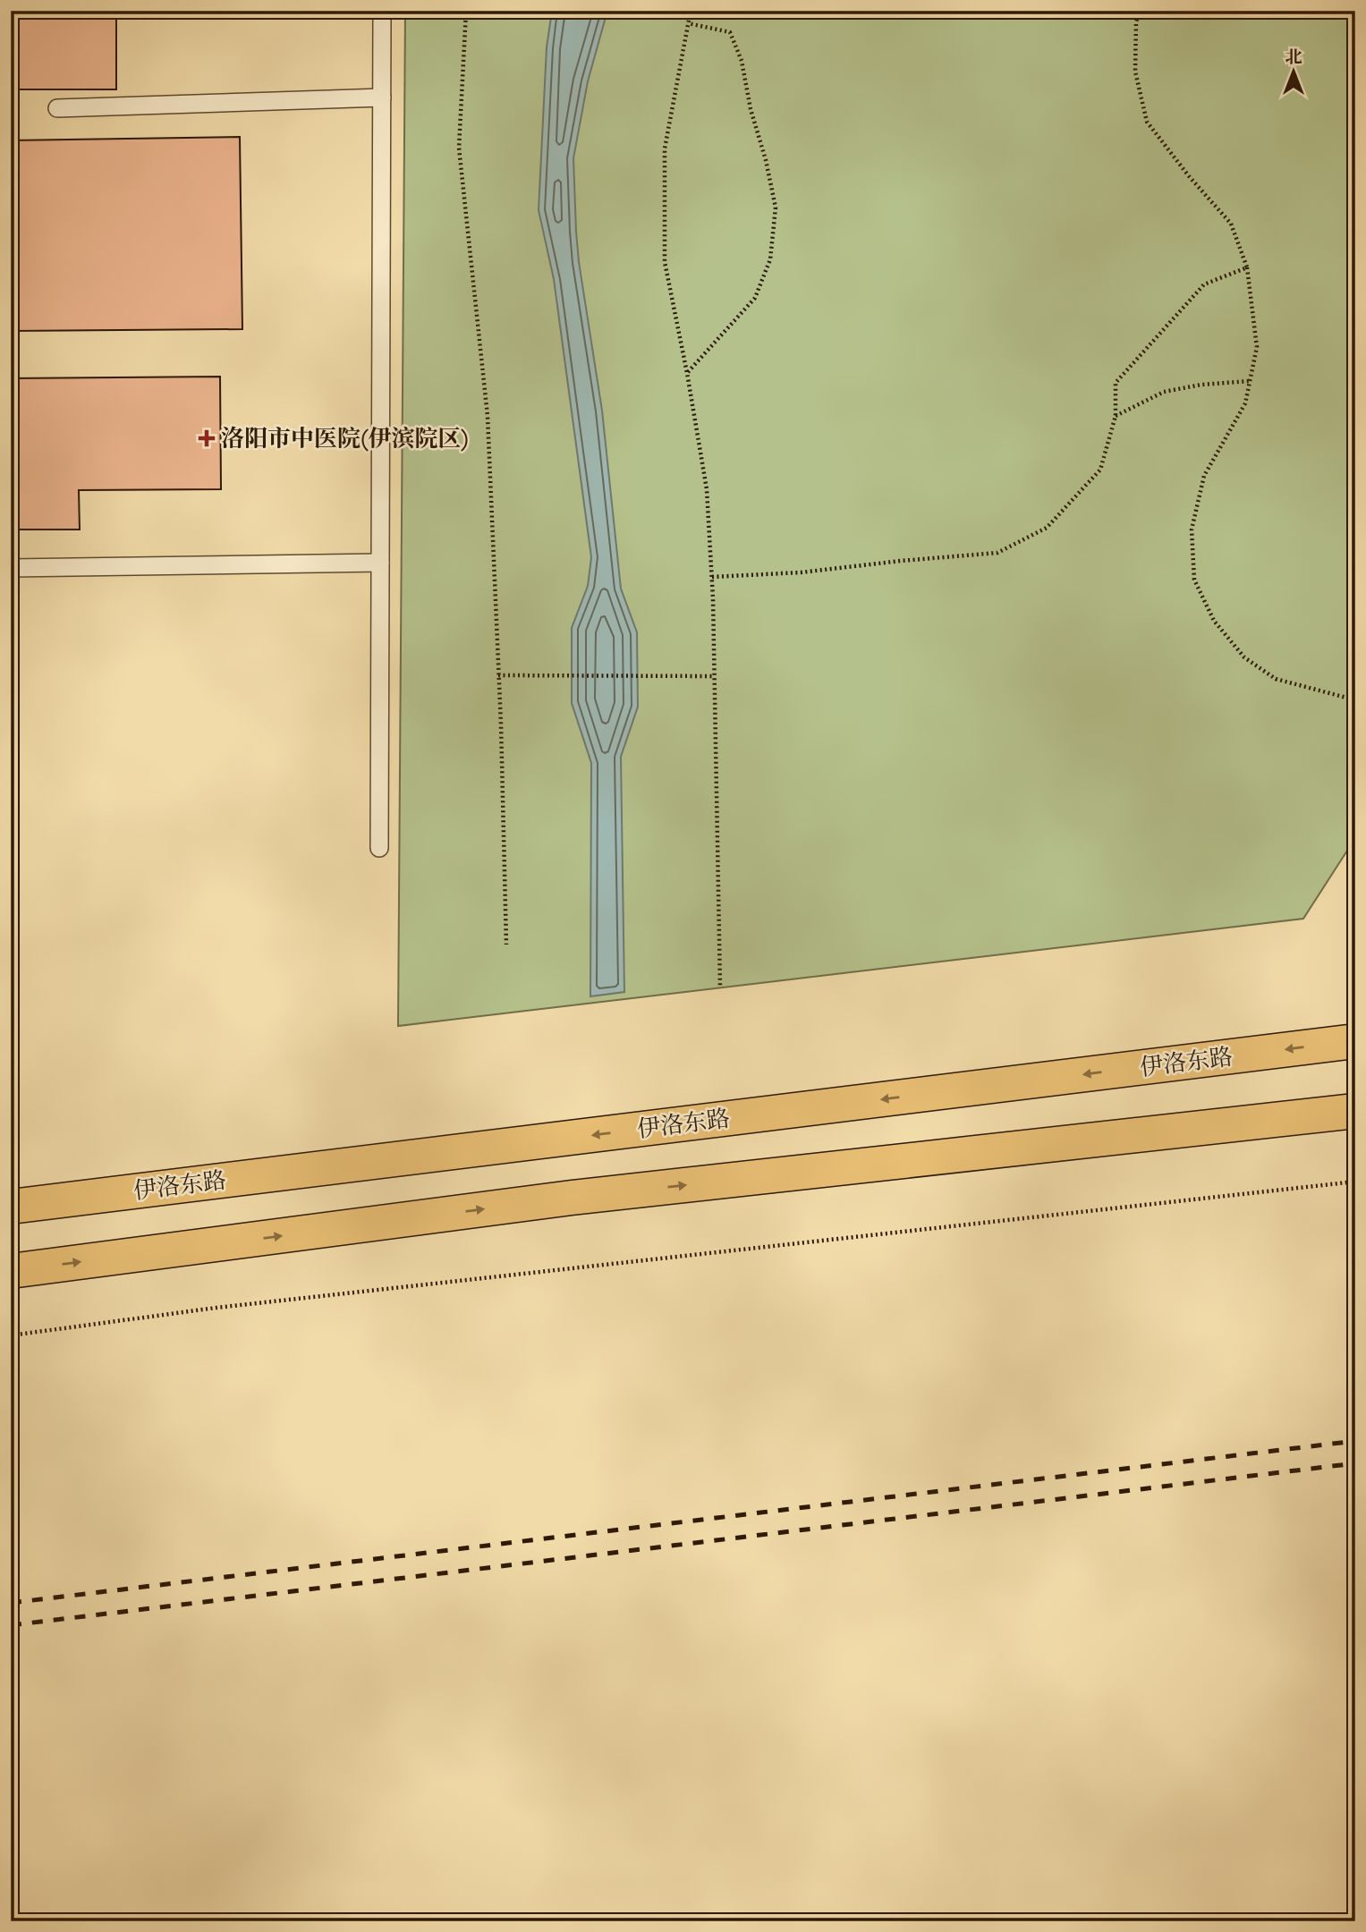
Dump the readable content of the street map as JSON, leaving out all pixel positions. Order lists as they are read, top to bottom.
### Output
{
  "streets": {
    "main road": ["伊洛东路"]
  },
  "places": {
    "health": ["洛阳市中医院(伊滨院区)"]
  },
  "north": "top"
}
